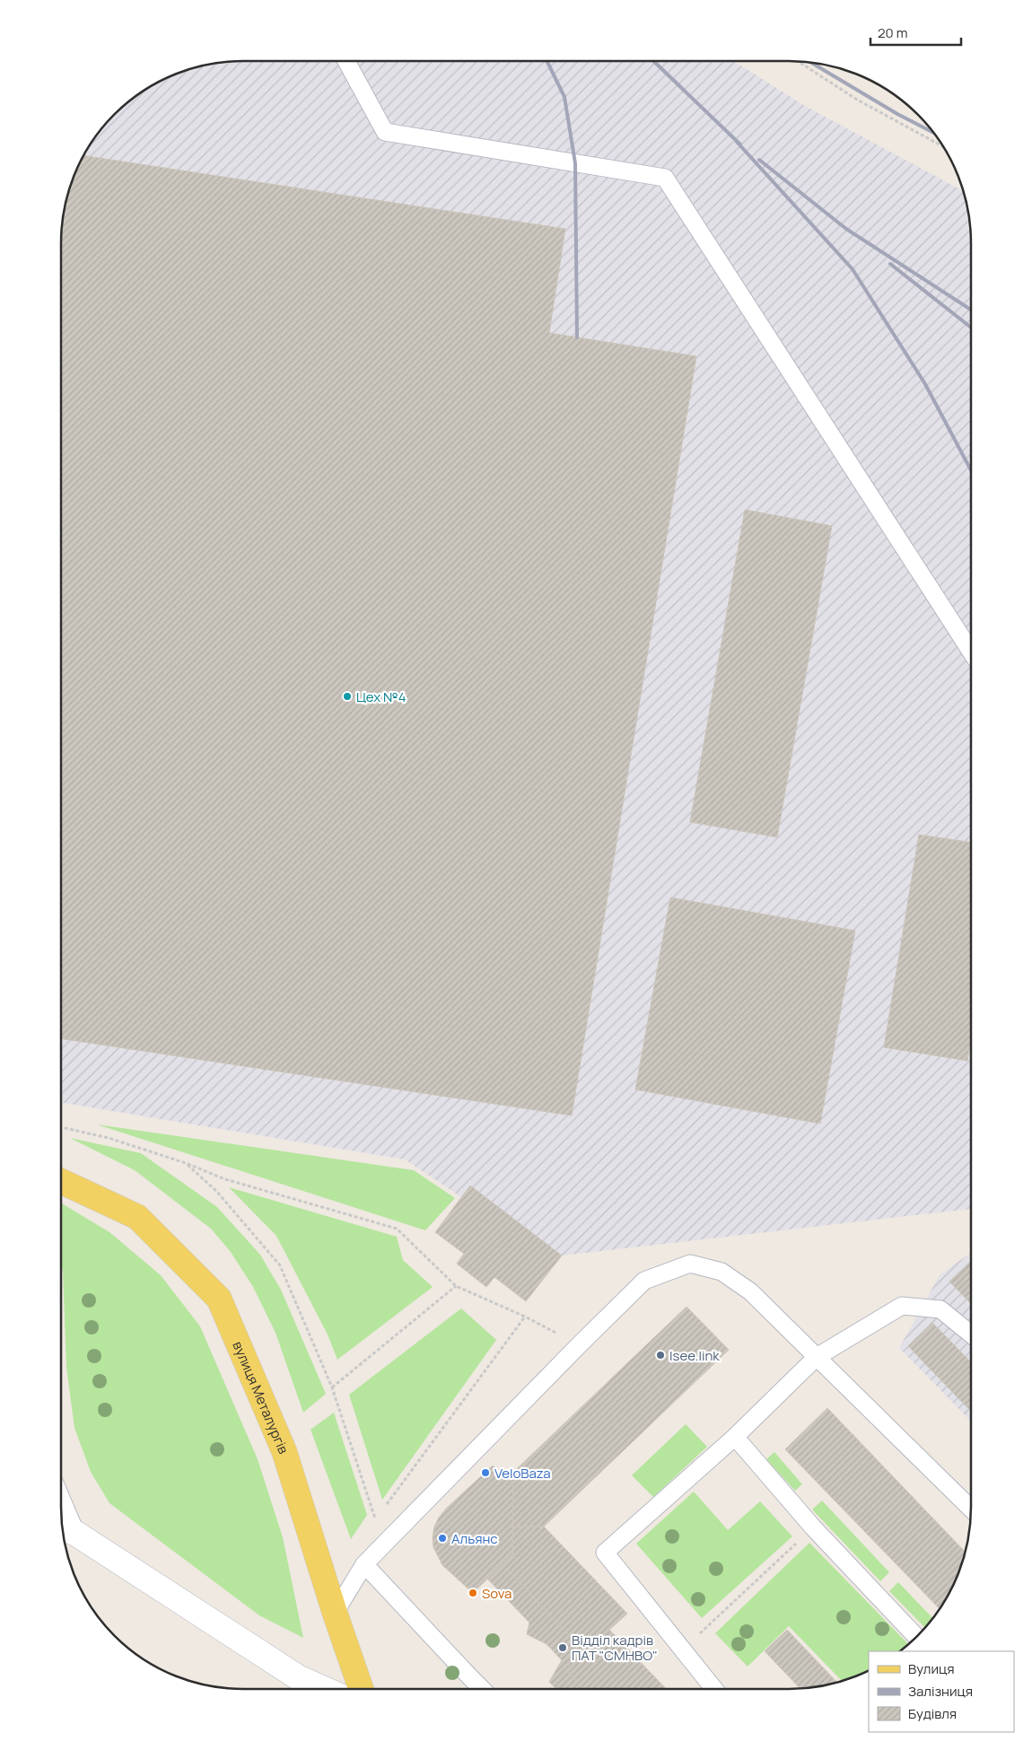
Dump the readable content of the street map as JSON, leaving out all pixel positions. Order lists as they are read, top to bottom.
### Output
{
  "streets": {
    "main road": ["вулиця Металургів"]
  },
  "places": [
    "Цех №4",
    "Isee.link",
    "VeloBaza",
    "Альянс",
    "Sova",
    "Відділ кадрів ПАТ \"СМНВО\""
  ],
  "legend": ["Вулиця", "Залізниця", "Будівля"],
  "scale_bar": "20 m"
}
